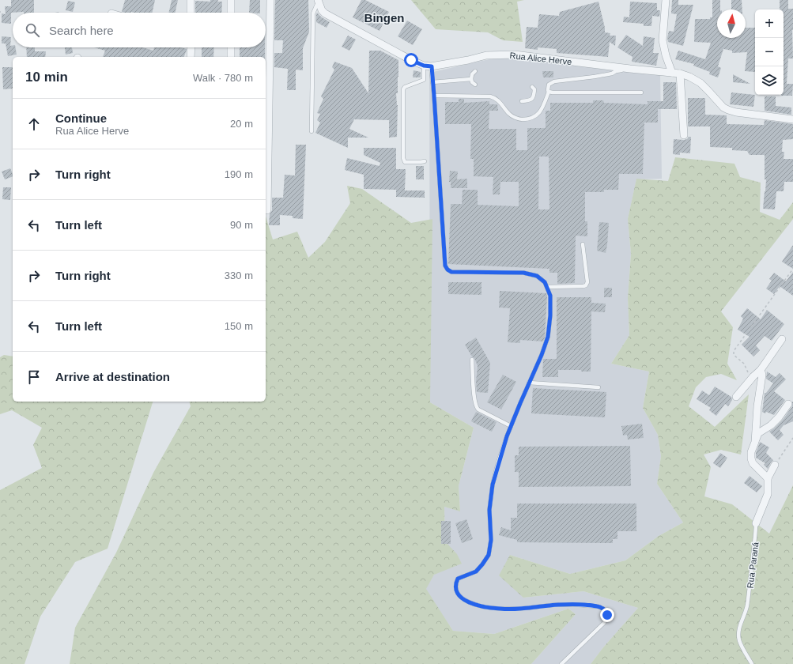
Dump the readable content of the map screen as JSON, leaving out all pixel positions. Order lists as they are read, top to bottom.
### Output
{
  "streets": {
    "street": ["Rua Alice Herve", "Rua Paraná"]
  },
  "districts": ["Bingen"],
  "north": "top",
  "page": {
    "map_buttons": ["+", "−"],
    "search": "Search here",
    "heading": ["10 min", "Walk · 780 m"],
    "list": [
      ["Continue", "Rua Alice Herve", "20 m"],
      ["Turn right", "190 m"],
      ["Turn left", "90 m"],
      ["Turn right", "330 m"],
      ["Turn left", "150 m"],
      "Arrive at destination"
    ]
  }
}
